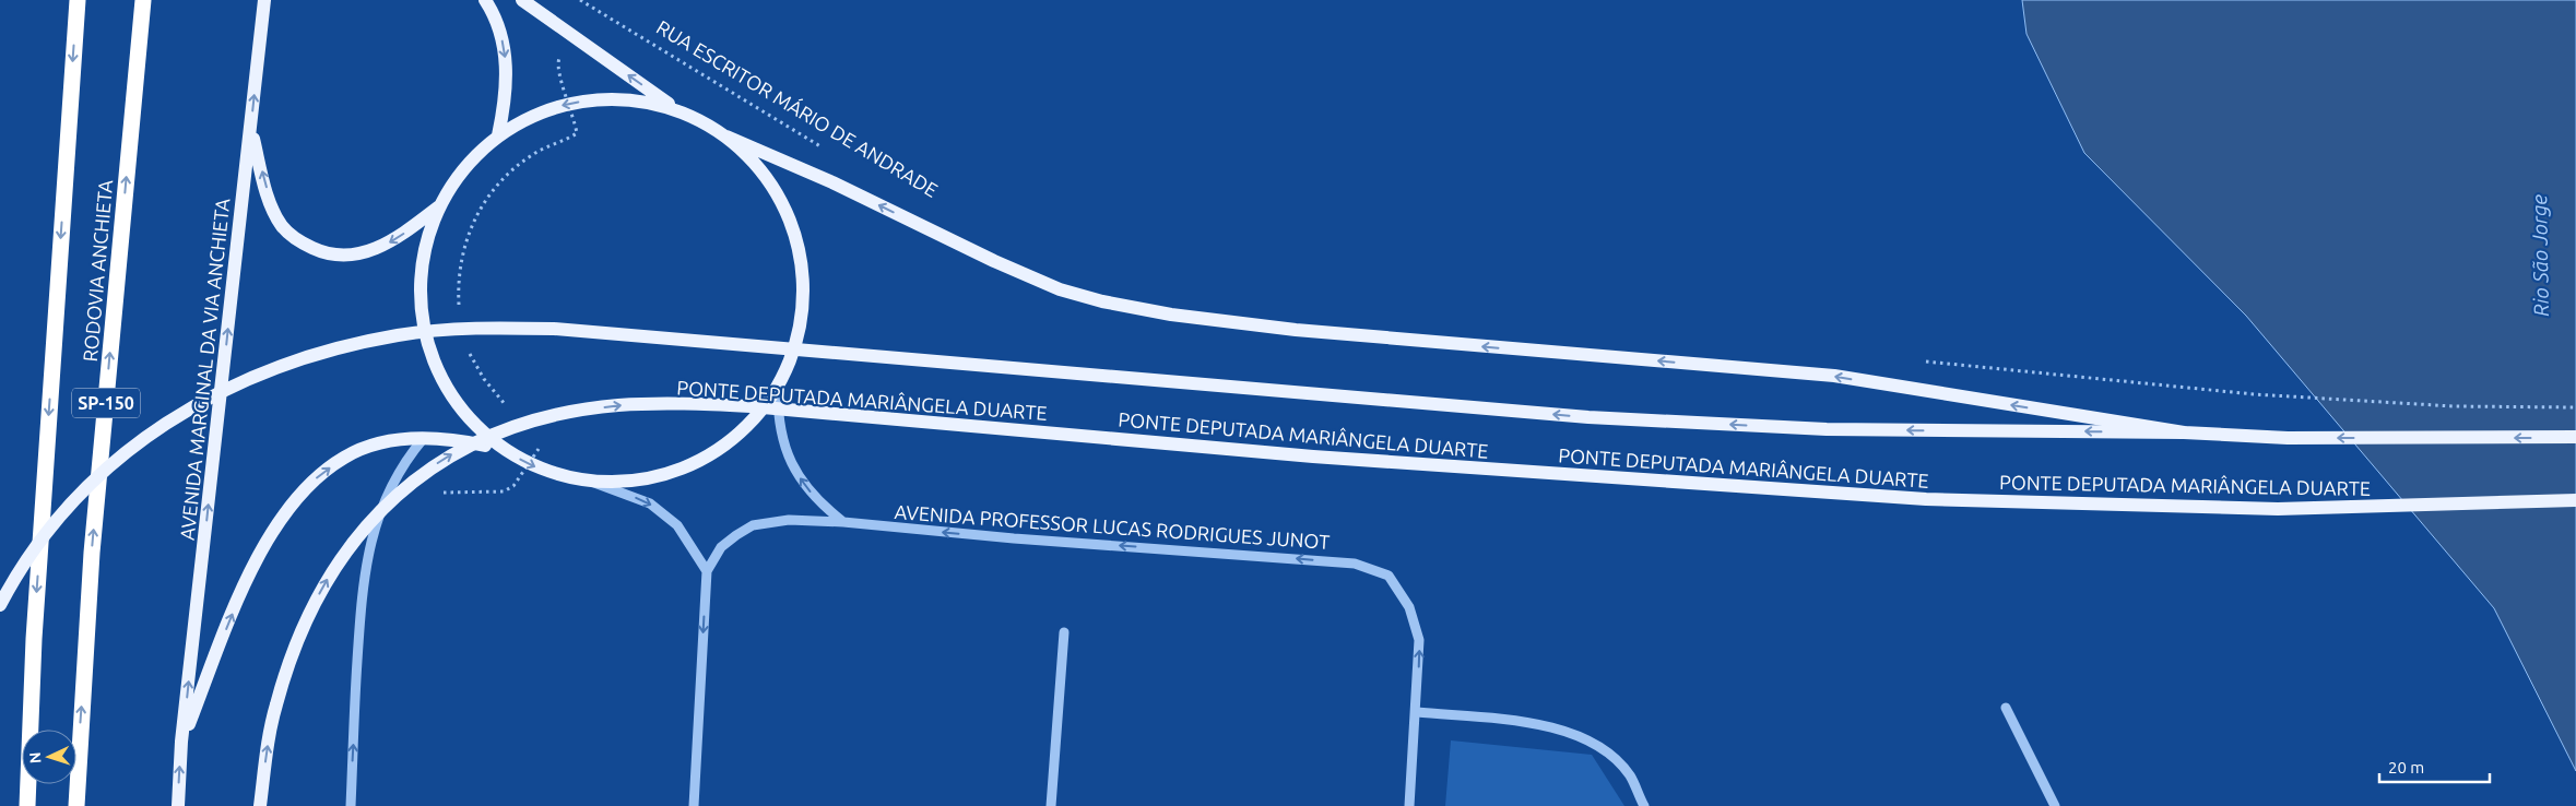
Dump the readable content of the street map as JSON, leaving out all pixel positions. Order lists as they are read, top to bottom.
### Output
{
  "streets": {
    "highway": ["RODOVIA ANCHIETA", "SP-150"],
    "main road": ["AVENIDA MARGINAL DA VIA ANCHIETA", "PONTE DEPUTADA MARIÂNGELA DUARTE"],
    "street": ["AVENIDA PROFESSOR LUCAS RODRIGUES JUNOT"],
    "path": ["RUA ESCRITOR MÁRIO DE ANDRADE"]
  },
  "one_way": ["AVENIDA MARGINAL DA VIA ANCHIETA", "AVENIDA PROFESSOR LUCAS RODRIGUES JUNOT"],
  "water": ["Rio São Jorge"],
  "scale_bar": "20 m",
  "north": "left"
}
